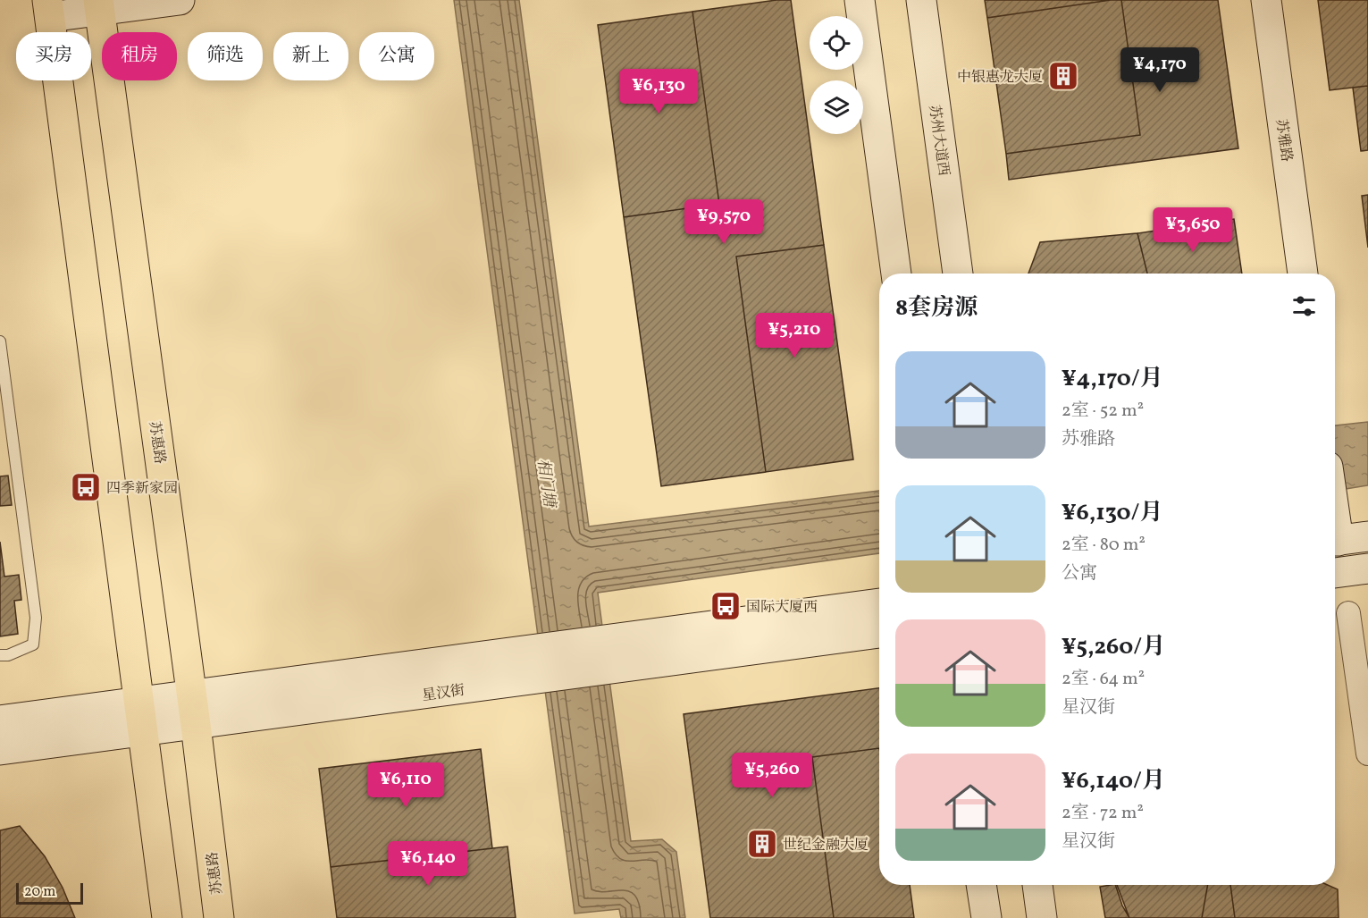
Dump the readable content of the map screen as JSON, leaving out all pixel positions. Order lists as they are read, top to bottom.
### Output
{
  "streets": {
    "main road": [
      "苏州大道西",
      "苏雅路",
      "苏惠路",
      "星汉街"
    ]
  },
  "crossings": [
    ["苏惠路", "星汉街"]
  ],
  "water": ["相门塘"],
  "places": {
    "building": ["中银惠龙大厦", "世纪金融大厦"],
    "bus stop": ["四季新家园", "国际大厦西"]
  },
  "scale_bar": "20 m",
  "page": {
    "chip": [
      "买房",
      "租房",
      "筛选",
      "新上",
      "公寓"
    ],
    "price": [
      "¥4,170",
      "¥6,130",
      "¥9,570",
      "¥3,650",
      "¥5,210",
      "¥5,260",
      "¥6,110",
      "¥6,140"
    ],
    "heading": "8套房源",
    "list": [
      {
        "name": "¥4,170/月",
        "note": "2室 · 52 m² · 苏雅路"
      },
      {
        "name": "¥6,130/月",
        "note": "2室 · 80 m² · 公寓"
      },
      {
        "name": "¥5,260/月",
        "note": "2室 · 64 m² · 星汉街"
      },
      {
        "name": "¥6,140/月",
        "note": "2室 · 72 m² · 星汉街"
      }
    ],
    "scale": "20 m"
  }
}
